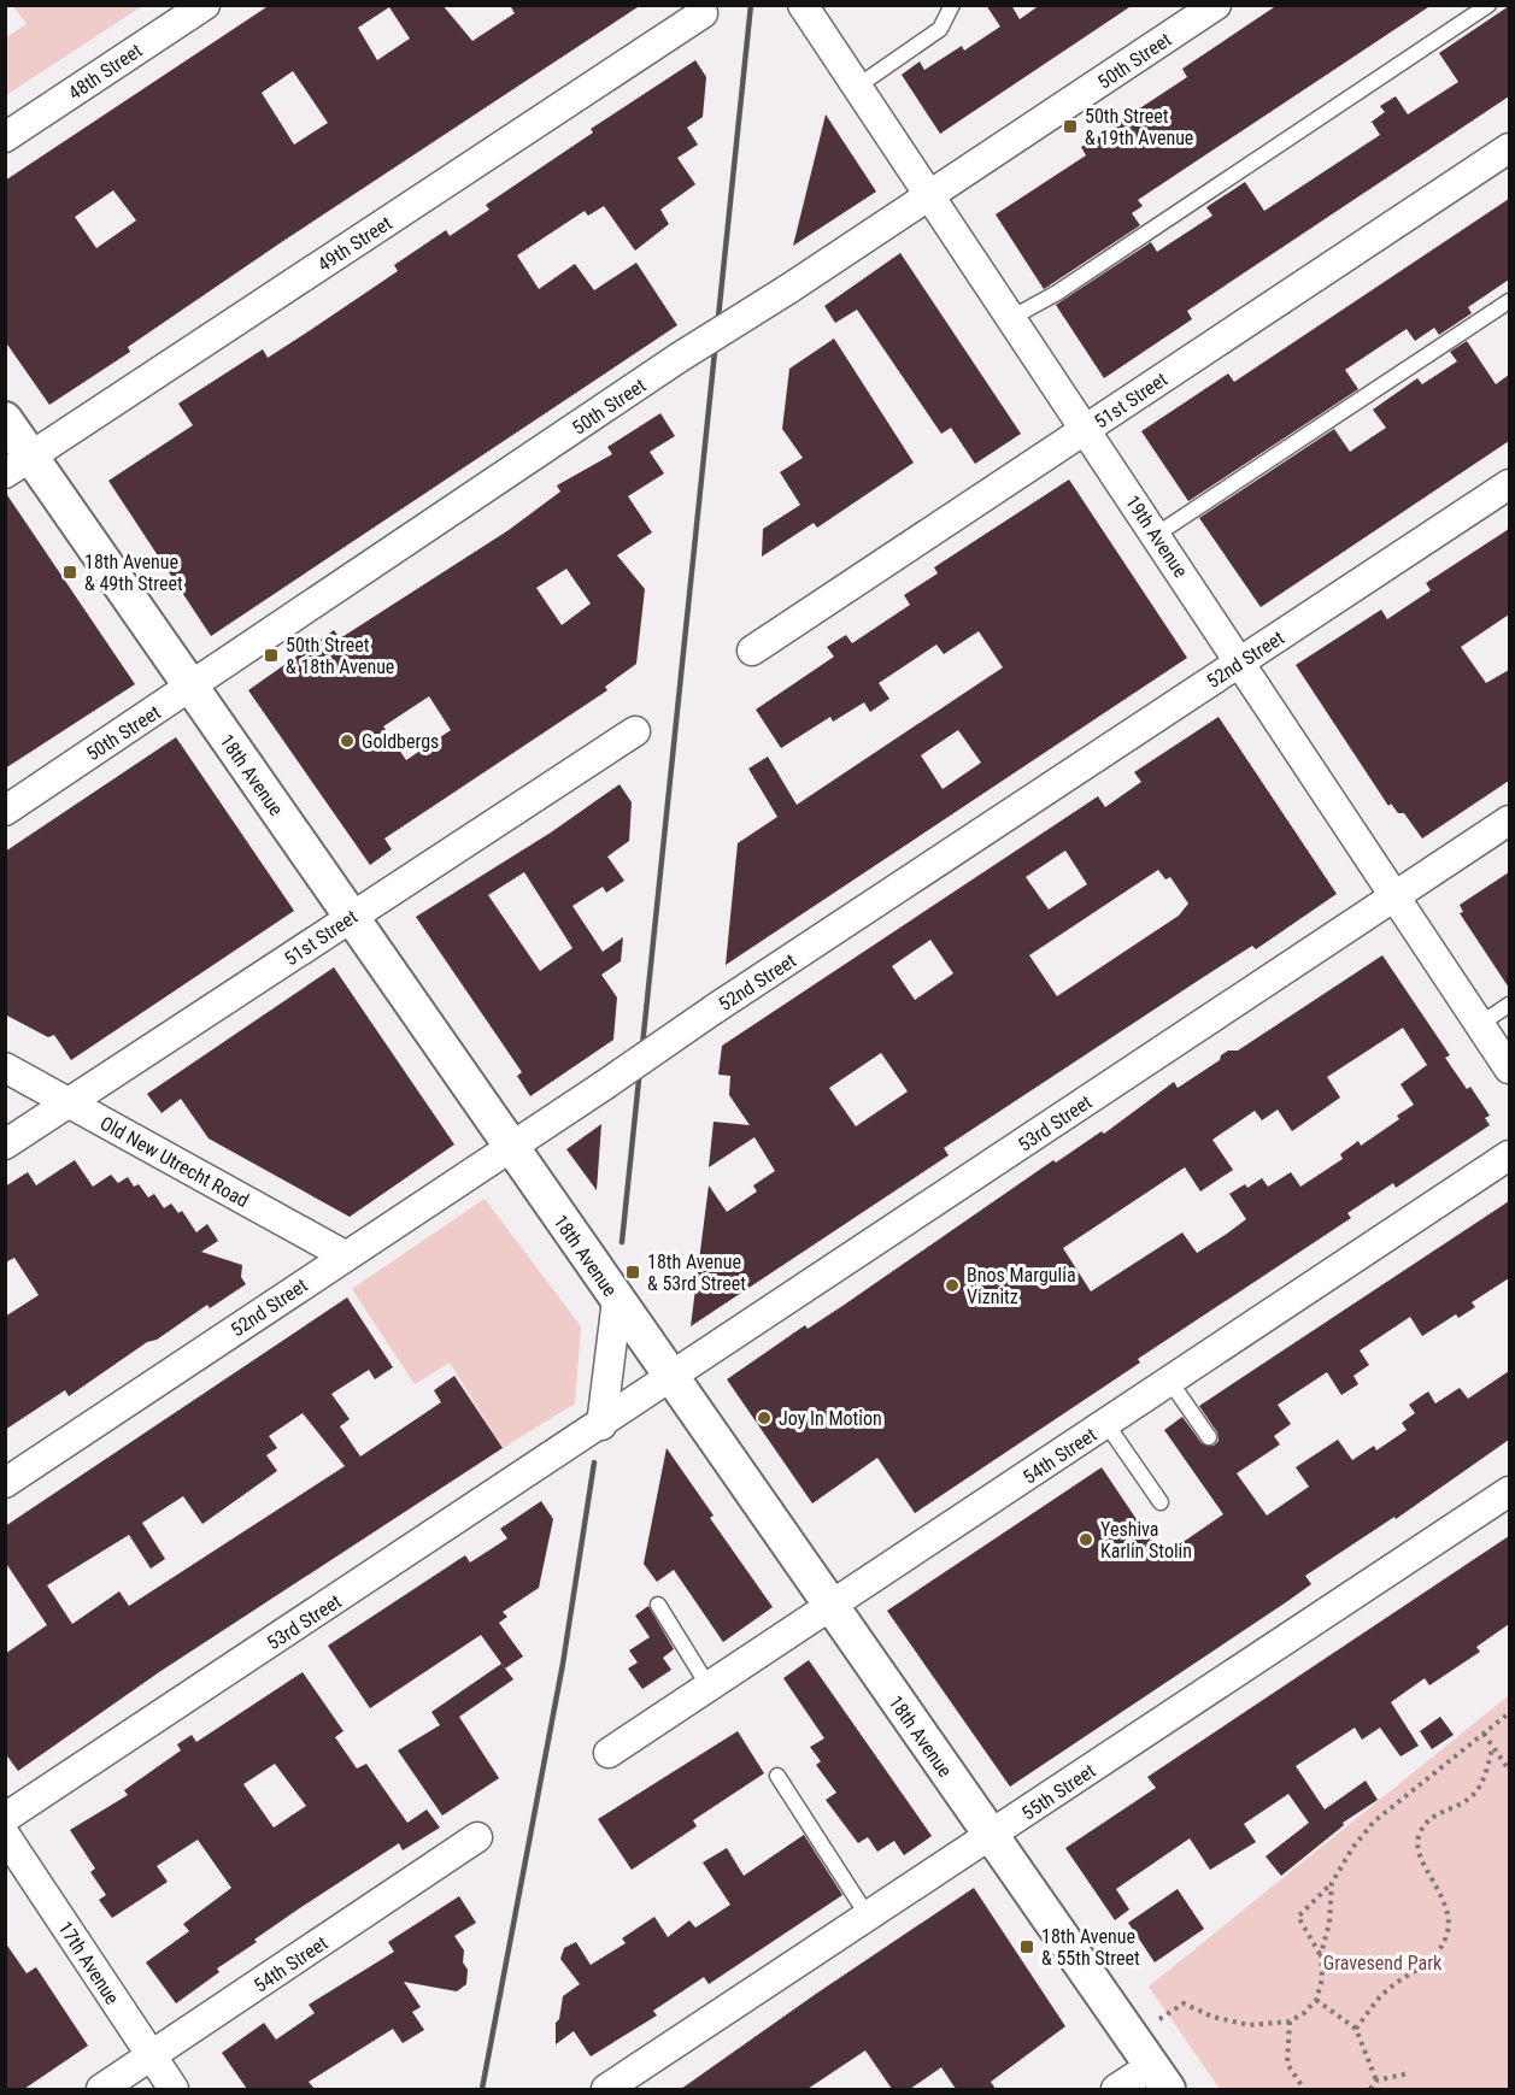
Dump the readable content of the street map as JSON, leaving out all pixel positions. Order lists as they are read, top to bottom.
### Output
{
  "streets": {
    "street": [
      "50th Street",
      "48th Street",
      "49th Street",
      "51st Street",
      "19th Avenue",
      "52nd Street",
      "18th Avenue",
      "53rd Street",
      "Old New Utrecht Road",
      "54th Street",
      "55th Street",
      "17th Avenue"
    ]
  },
  "crossings": [
    ["50th Street", "19th Avenue"],
    ["50th Street", "18th Avenue"],
    ["49th Street", "18th Avenue"],
    ["51st Street", "19th Avenue"],
    ["51st Street", "18th Avenue"],
    ["51st Street", "Old New Utrecht Road"],
    ["19th Avenue", "52nd Street"],
    ["19th Avenue", "53rd Street"],
    ["52nd Street", "18th Avenue"],
    ["52nd Street", "Old New Utrecht Road"],
    ["18th Avenue", "53rd Street"],
    ["18th Avenue", "54th Street"],
    ["18th Avenue", "55th Street"],
    ["54th Street", "17th Avenue"]
  ],
  "parks": ["Gravesend Park"],
  "places": {
    "transit": [
      "50th Street & 19th Avenue",
      "18th Avenue & 49th Street",
      "50th Street & 18th Avenue",
      "18th Avenue & 53rd Street",
      "18th Avenue & 55th Street"
    ],
    "other": [
      "Goldbergs",
      "Bnos Margulia Viznitz",
      "Joy In Motion",
      "Yeshiva Karlin Stolin"
    ]
  }
}
